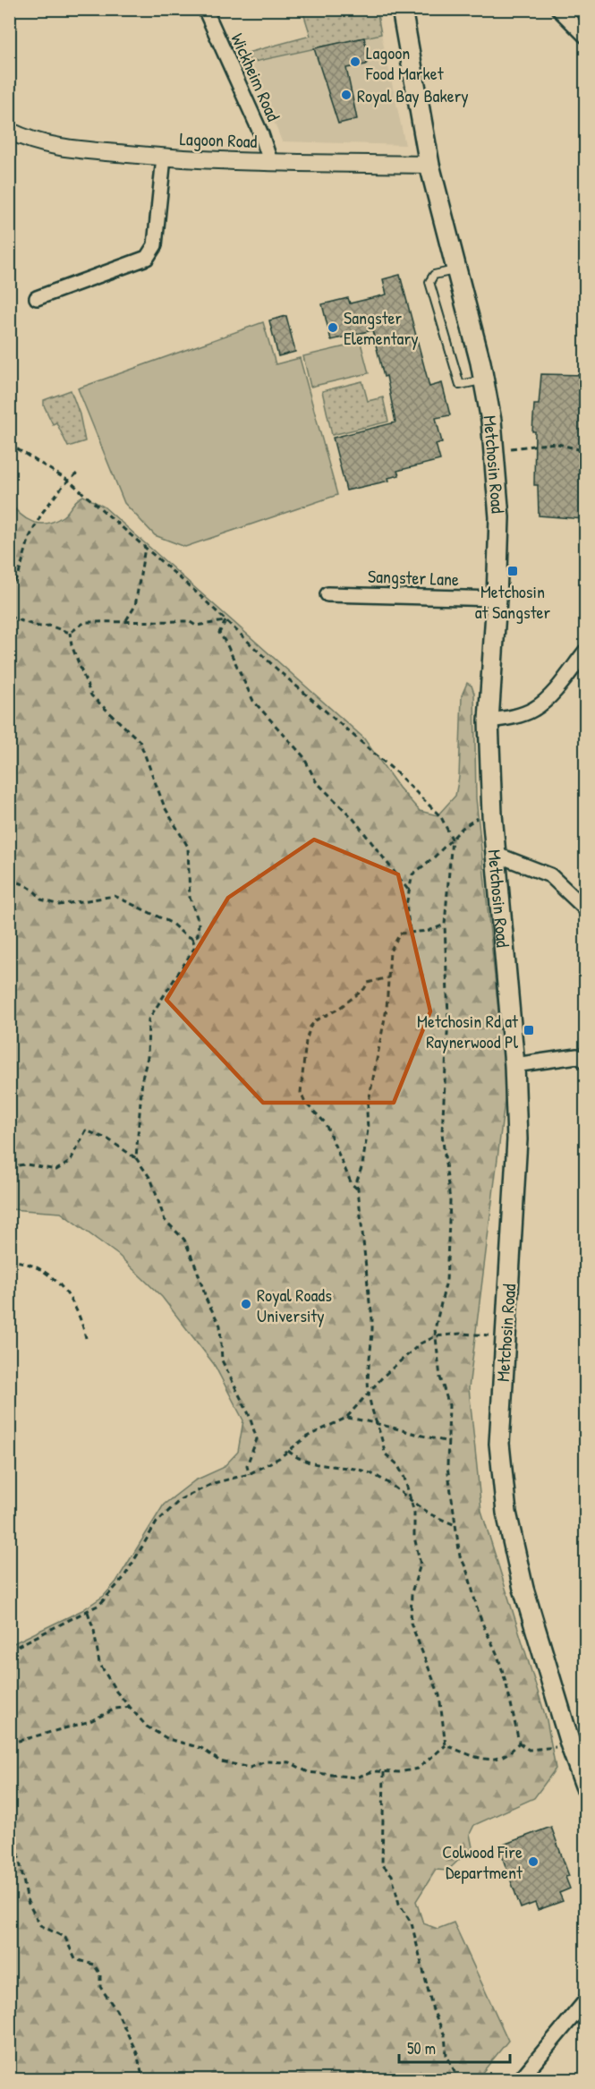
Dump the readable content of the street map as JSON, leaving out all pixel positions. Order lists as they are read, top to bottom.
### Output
{
  "streets": {
    "main road": ["Metchosin Road"],
    "street": ["Wickheim Road", "Lagoon Road", "Sangster Lane"]
  },
  "crossings": [
    ["Wickheim Road", "Lagoon Road"],
    ["Lagoon Road", "Metchosin Road"],
    ["Metchosin Road", "Sangster Lane"]
  ],
  "places": {
    "other": [
      "Lagoon Food Market",
      "Royal Bay Bakery",
      "Sangster Elementary",
      "Royal Roads University",
      "Colwood Fire Department"
    ],
    "transit": ["Metchosin at Sangster", "Metchosin Rd at Raynerwood Pl"]
  },
  "scale_bar": "50 m"
}
